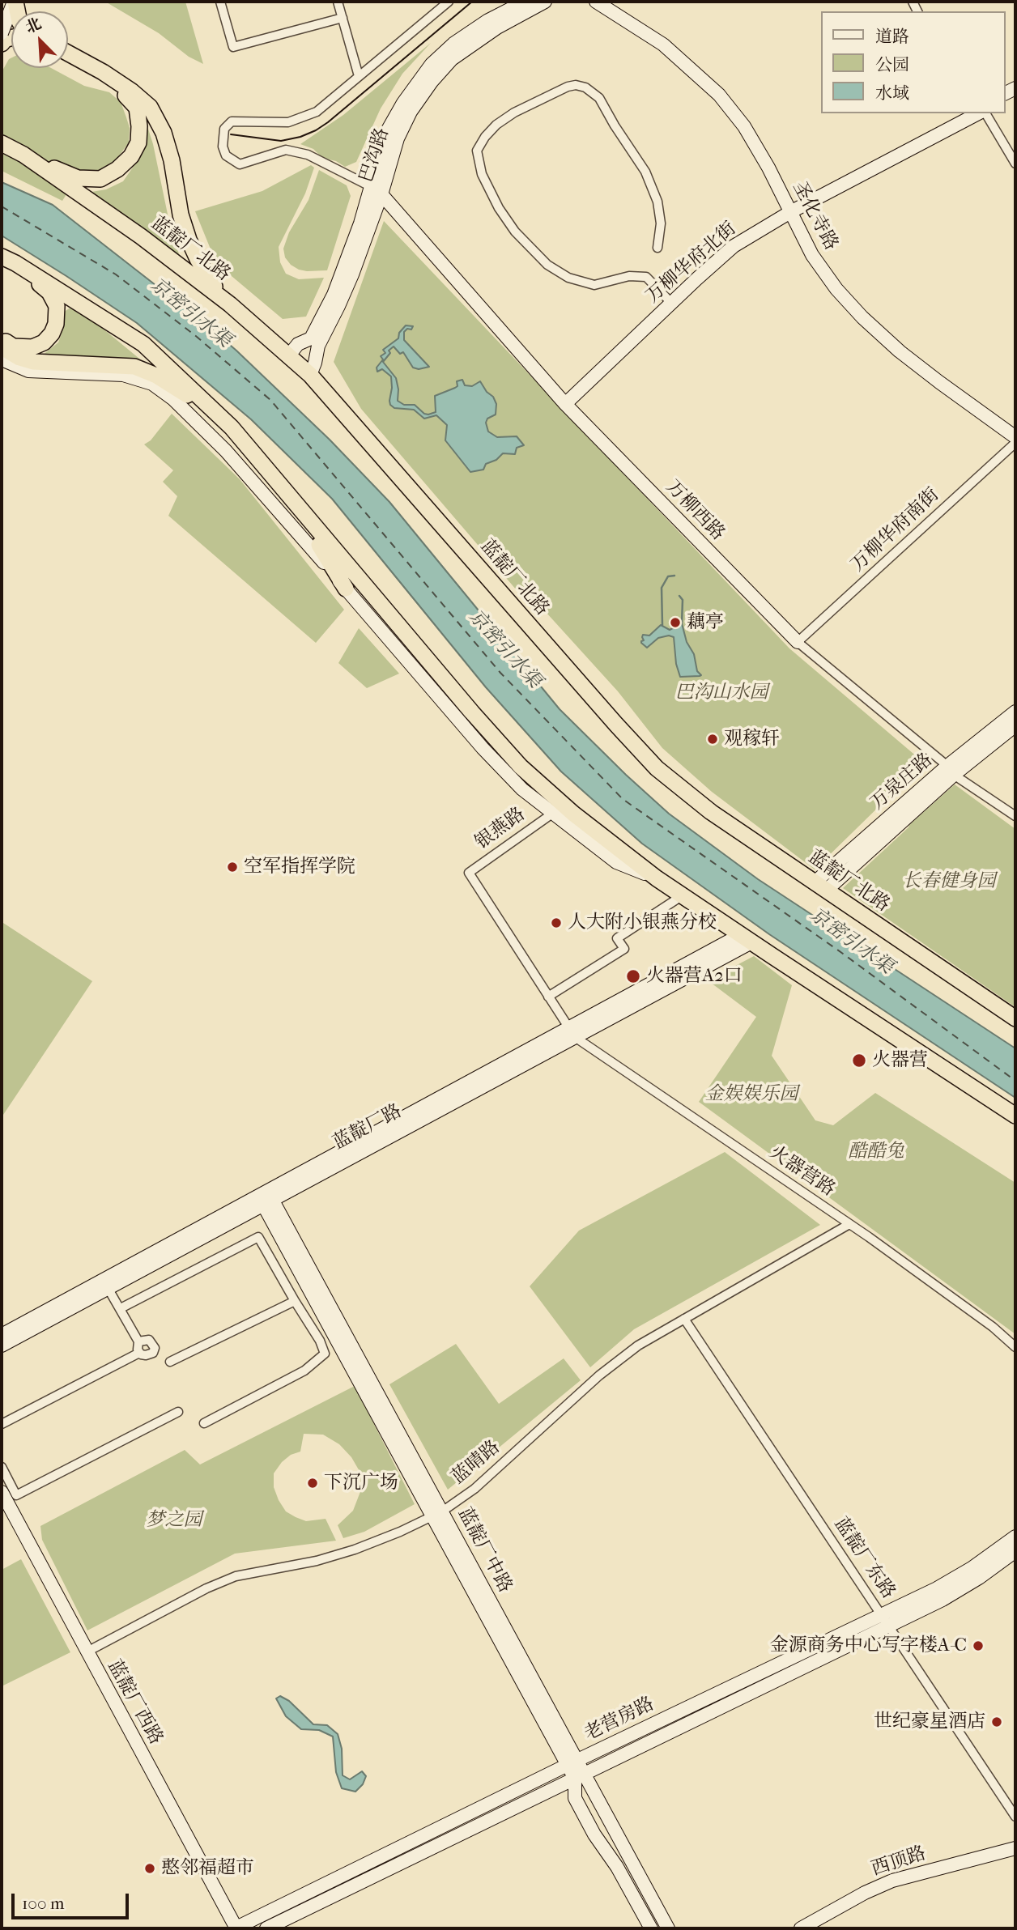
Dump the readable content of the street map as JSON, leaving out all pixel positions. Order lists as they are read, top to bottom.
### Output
{
  "streets": {
    "highway": ["蓝靛厂北路"],
    "street": [
      "巴沟路",
      "圣化寺路",
      "万柳华府北街",
      "万柳西路",
      "万柳华府南街",
      "万泉庄路",
      "银燕路",
      "蓝靛厂路",
      "火器营路",
      "蓝晴路",
      "蓝靛厂中路",
      "蓝靛厂东路",
      "蓝靛厂西路",
      "老营房路",
      "西顶路"
    ]
  },
  "crossings": [
    ["巴沟路", "蓝靛厂北路"],
    ["巴沟路", "万柳西路"],
    ["圣化寺路", "万柳华府北街"],
    ["蓝靛厂北路", "万泉庄路"],
    ["万柳华府北街", "万柳西路"],
    ["万柳西路", "万柳华府南街"],
    ["万柳西路", "万泉庄路"],
    ["蓝靛厂路", "火器营路"],
    ["蓝靛厂路", "蓝靛厂中路"],
    ["火器营路", "蓝晴路"],
    ["蓝晴路", "蓝靛厂中路"],
    ["蓝晴路", "蓝靛厂东路"],
    ["蓝晴路", "蓝靛厂西路"],
    ["蓝靛厂中路", "老营房路"],
    ["蓝靛厂东路", "老营房路"],
    ["蓝靛厂西路", "老营房路"]
  ],
  "water": ["京密引水渠"],
  "parks": [
    "巴沟山水园",
    "长春健身园",
    "金娱娱乐园",
    "酷酷兔",
    "梦之园"
  ],
  "places": [
    "藕亭",
    "观稼轩",
    "空军指挥学院",
    "人大附小银燕分校",
    "火器营A2口",
    "火器营",
    "下沉广场",
    "金源商务中心写字楼A-C",
    "世纪豪星酒店",
    "憨邻福超市"
  ],
  "legend": ["道路", "公园", "水域"],
  "scale_bar": "100 m",
  "north": "top left"
}
